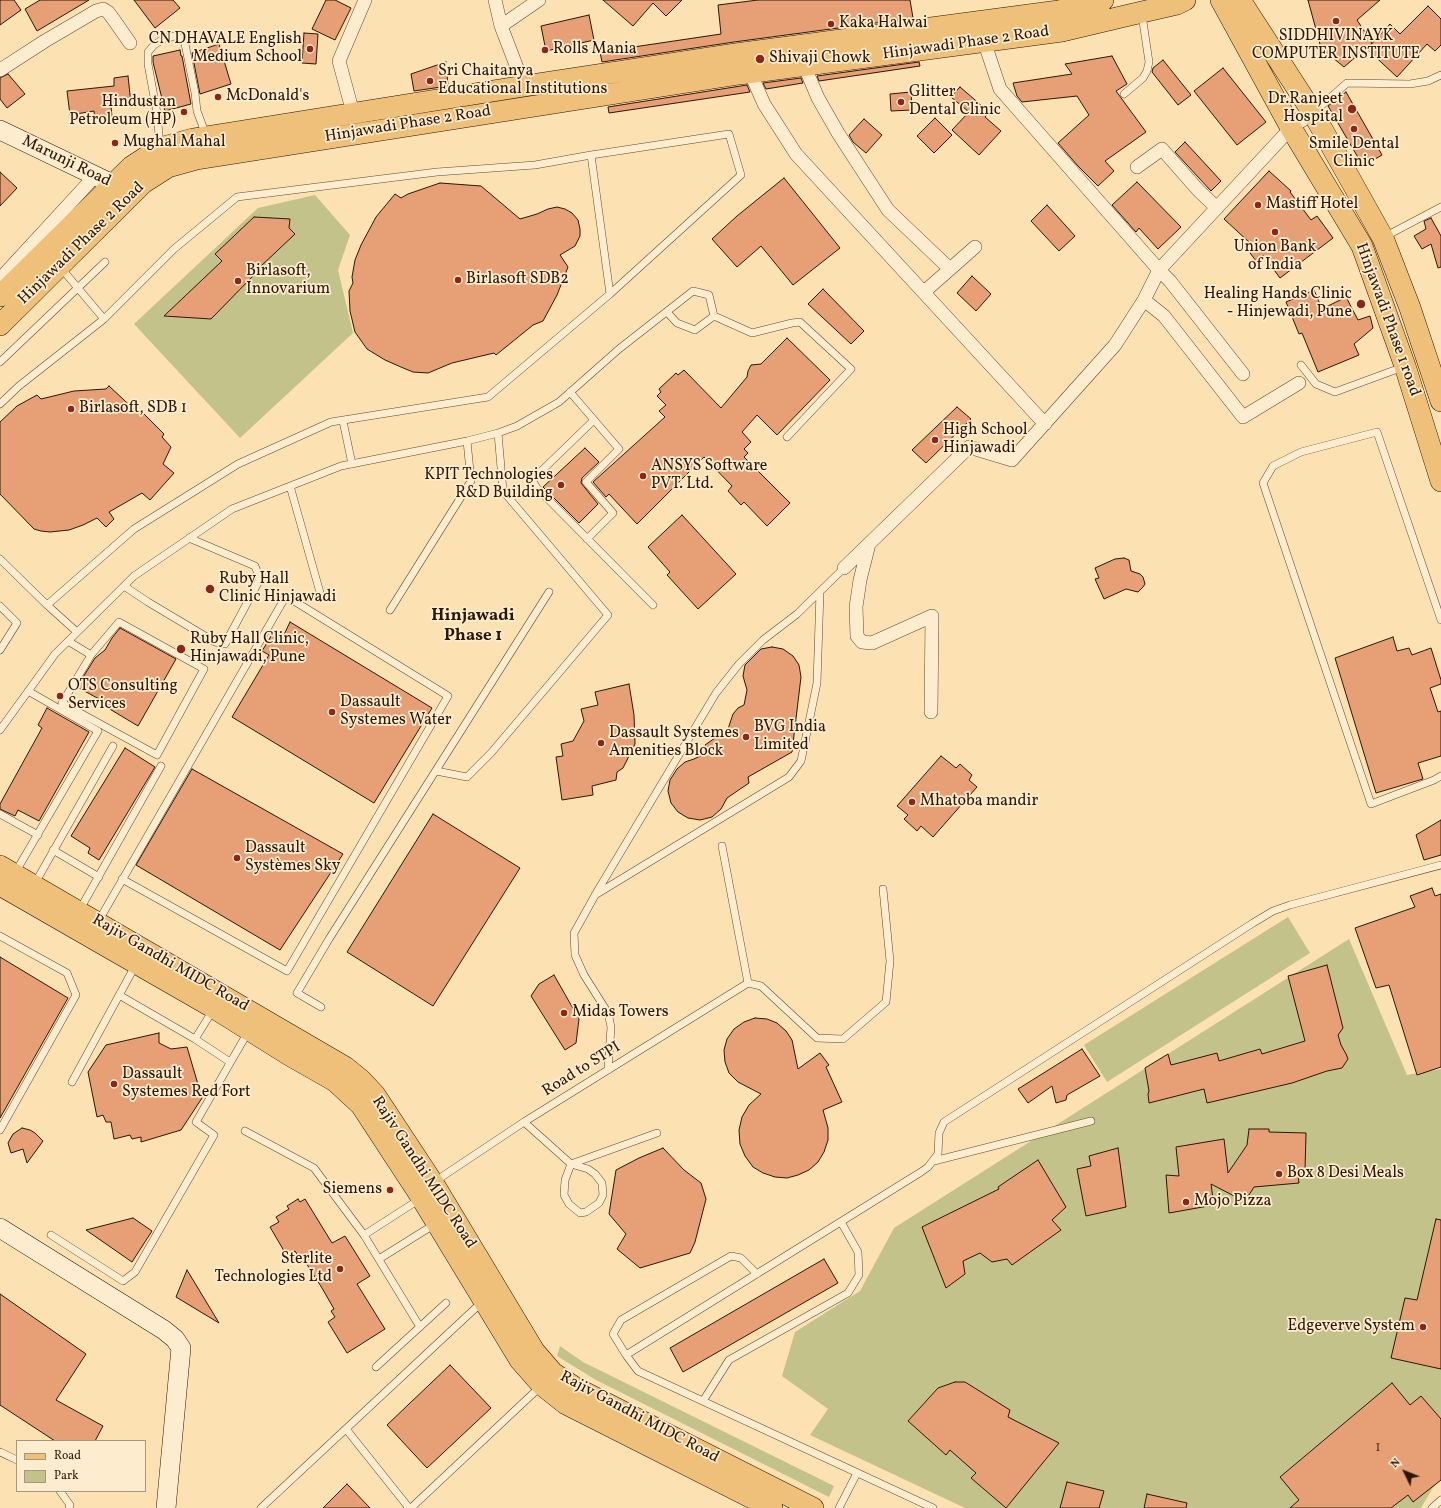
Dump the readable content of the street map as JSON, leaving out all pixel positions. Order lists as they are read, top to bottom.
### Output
{
  "streets": {
    "main road": ["Hinjawadi Phase 2 Road", "Hinjawadi Phase 1 road", "Rajiv Gandhi MIDC Road"],
    "street": ["Marunji Road"],
    "lane": ["Road to STPI"]
  },
  "crossings": [
    ["Hinjawadi Phase 2 Road", "Marunji Road"],
    ["Rajiv Gandhi MIDC Road", "Road to STPI"]
  ],
  "districts": ["Hinjawadi Phase 1"],
  "places": [
    "SIDDHIVINAYK COMPUTER INSTITUTE",
    "Kaka Halwai",
    "CN DHAVALE English Medium School",
    "Rolls Mania",
    "Shivaji Chowk",
    "Sri Chaitanya Educational Institutions",
    "McDonald's",
    "Glitter Dental Clinic",
    "Dr.Ranjeet Hospital",
    "Hindustan Petroleum (HP)",
    "Smile Dental Clinic",
    "Mughal Mahal",
    "Mastiff Hotel",
    "Union Bank of India",
    "Birlasoft SDB2",
    "Birlasoft, Innovarium",
    "Healing Hands Clinic - Hinjewadi, Pune",
    "Birlasoft, SDB 1",
    "High School Hinjawadi",
    "ANSYS Software PVT. Ltd.",
    "KPIT Technologies R&D Building",
    "Ruby Hall Clinic Hinjawadi",
    "Ruby Hall Clinic, Hinjawadi, Pune",
    "OTS Consulting Services",
    "Dassault Systemes Water",
    "BVG India Limited",
    "Dassault Systemes Amenities Block",
    "Mhatoba mandir",
    "Dassault Systèmes Sky",
    "Midas Towers",
    "Dassault Systemes Red Fort",
    "Box 8 Desi Meals",
    "Siemens",
    "Mojo Pizza",
    "Sterlite Technologies Ltd",
    "Edgeverve System"
  ],
  "house_numbers": ["1"],
  "legend": ["Road", "Park"],
  "north": "top left"
}
